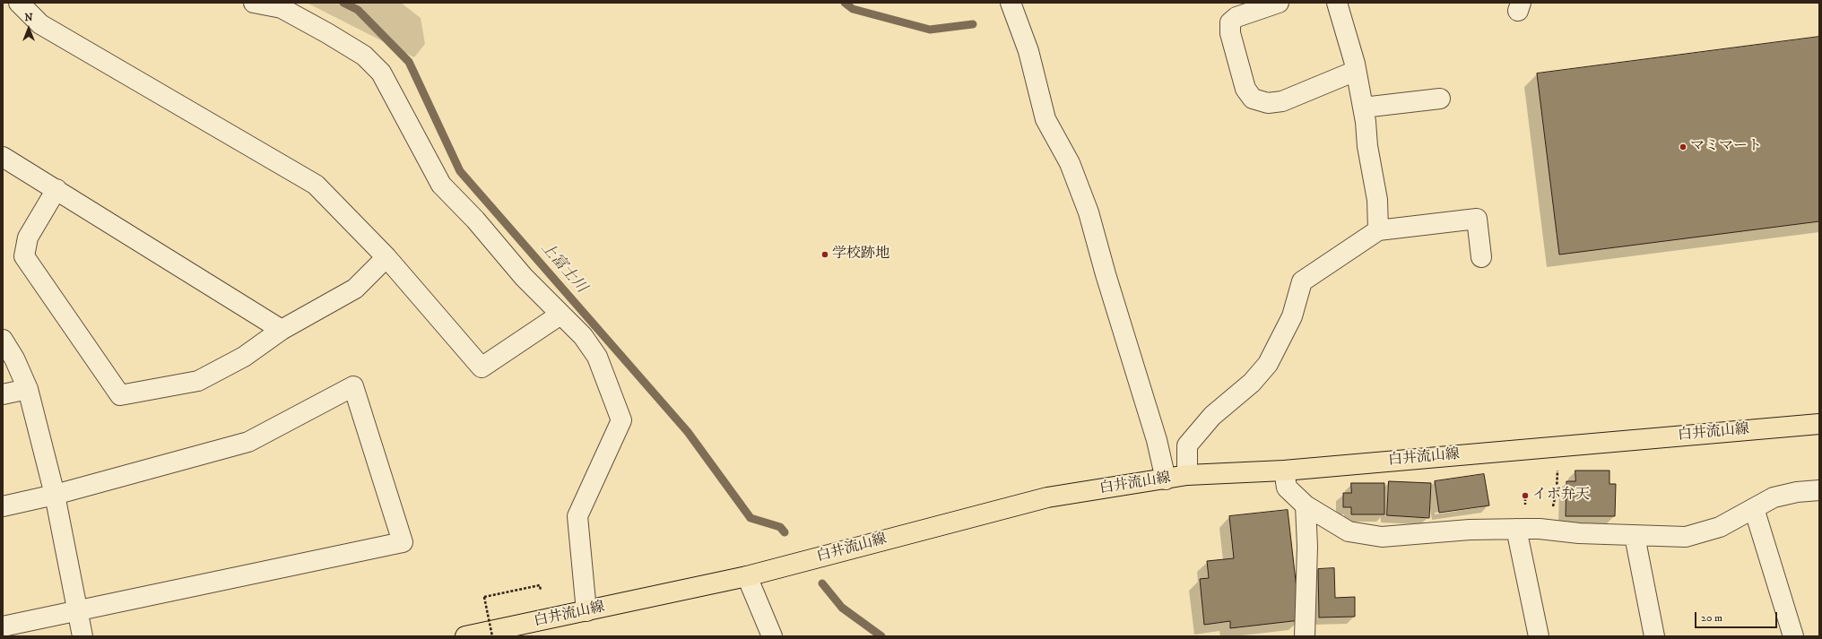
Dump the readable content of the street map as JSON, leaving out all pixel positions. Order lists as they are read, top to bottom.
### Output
{
  "streets": {
    "main road": ["白井流山線"]
  },
  "water": ["上富士川"],
  "places": ["マミマート", "学校跡地", "イボ弁天"],
  "scale_bar": "20 m",
  "north": "top"
}
